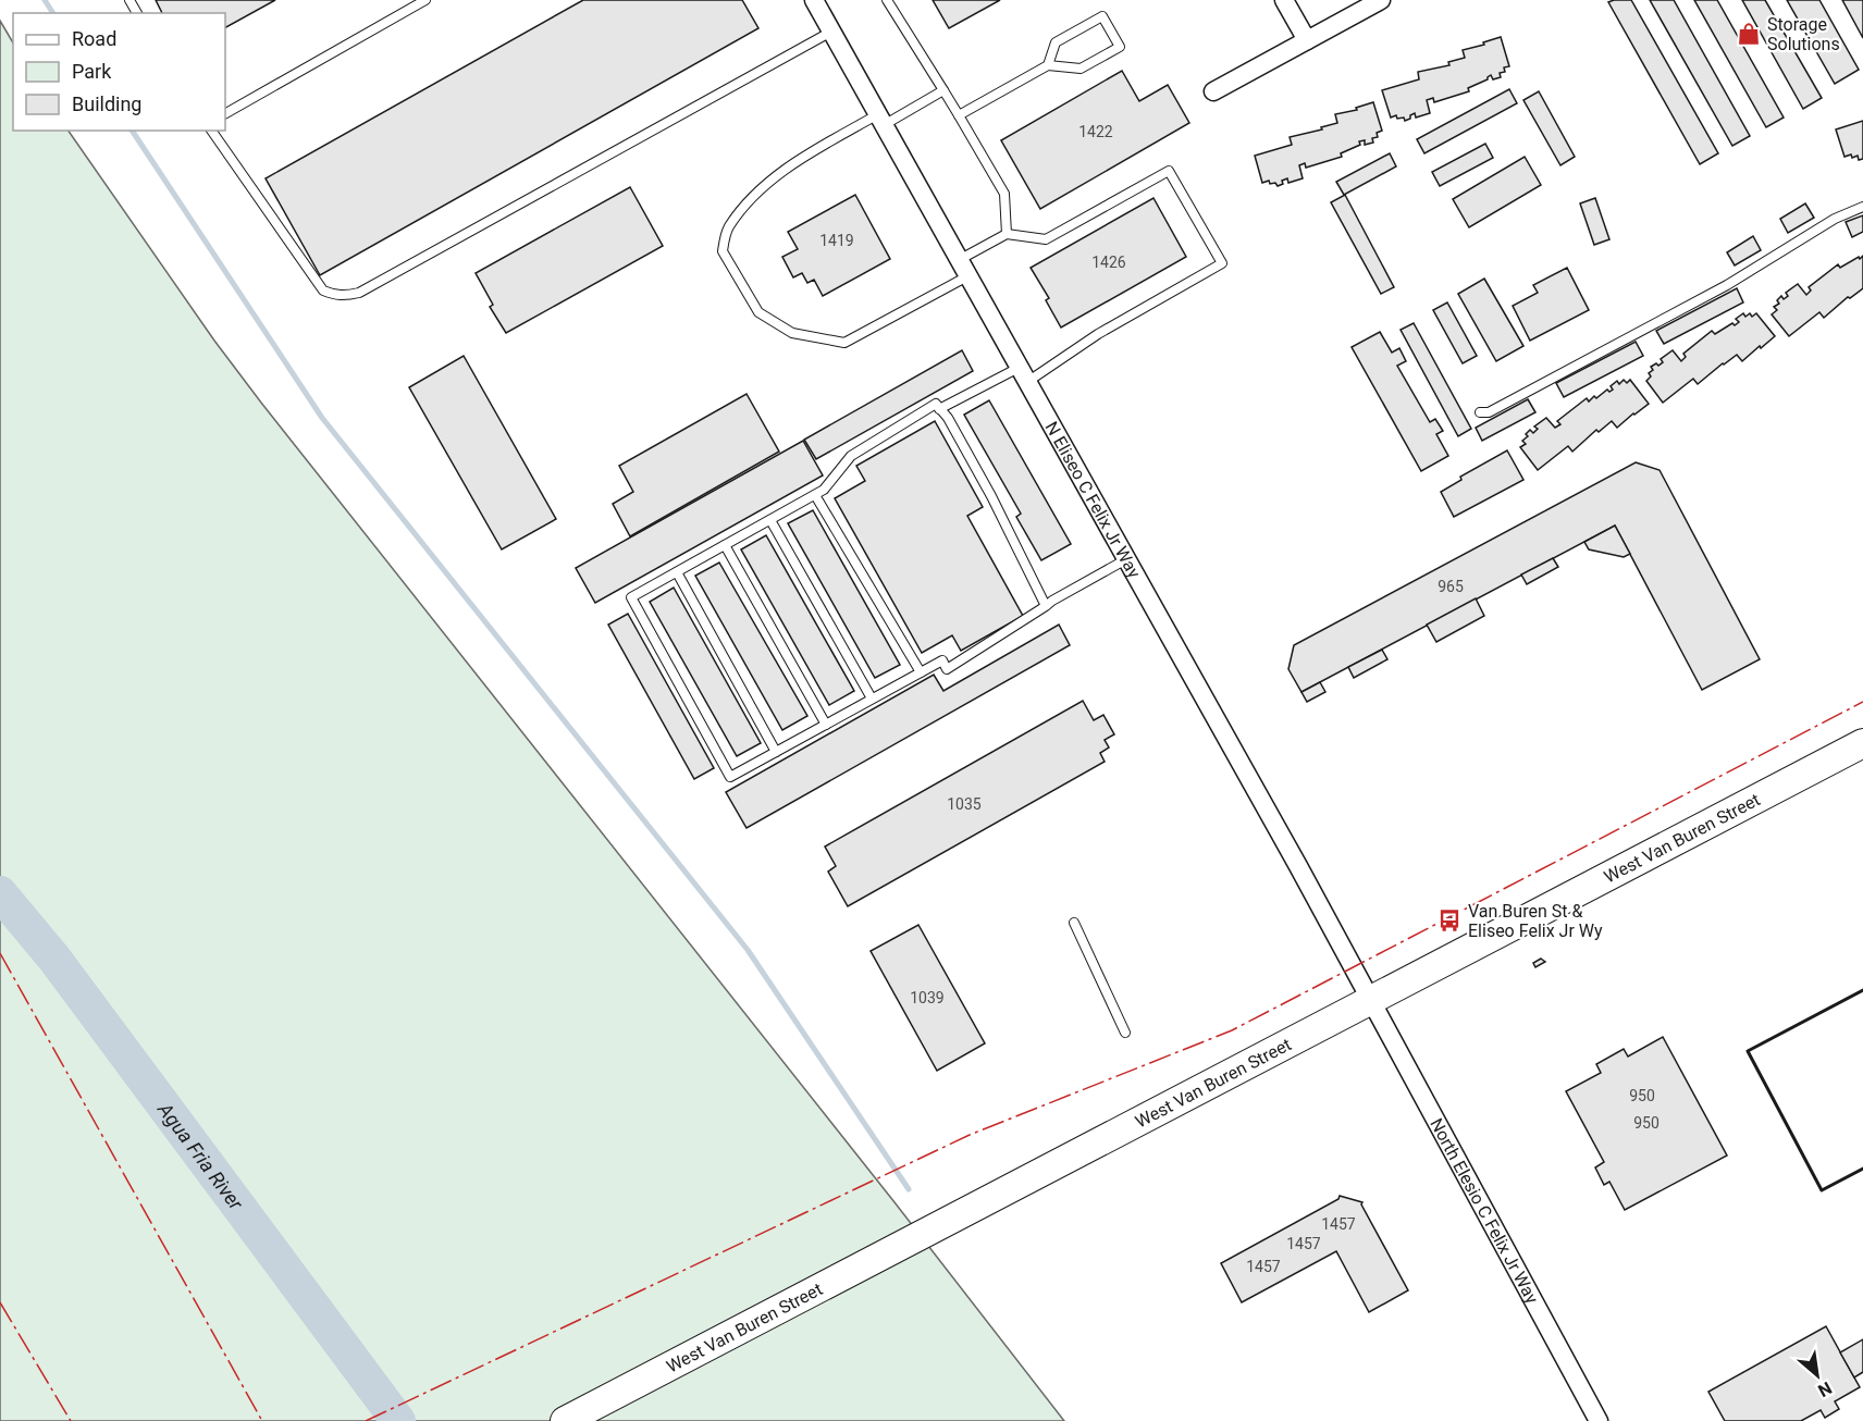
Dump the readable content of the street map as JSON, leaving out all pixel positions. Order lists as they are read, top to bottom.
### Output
{
  "streets": {
    "main road": ["West Van Buren Street"],
    "street": ["N Eliseo C Felix Jr Way", "North Elesio C Felix Jr Way"]
  },
  "crossings": [
    ["N Eliseo C Felix Jr Way", "West Van Buren Street"],
    ["N Eliseo C Felix Jr Way", "North Elesio C Felix Jr Way"],
    ["West Van Buren Street", "North Elesio C Felix Jr Way"]
  ],
  "water": ["Agua Fria River"],
  "places": {
    "shop": ["Storage Solutions"],
    "bus stop": ["Van Buren St & Eliseo Felix Jr Wy"]
  },
  "house_numbers": [
    "1422",
    "1419",
    "1426",
    "965",
    "1035",
    "1039",
    "950",
    "950",
    "1457",
    "1457",
    "1457"
  ],
  "legend": ["Road", "Park", "Building"],
  "north": "bottom right"
}
